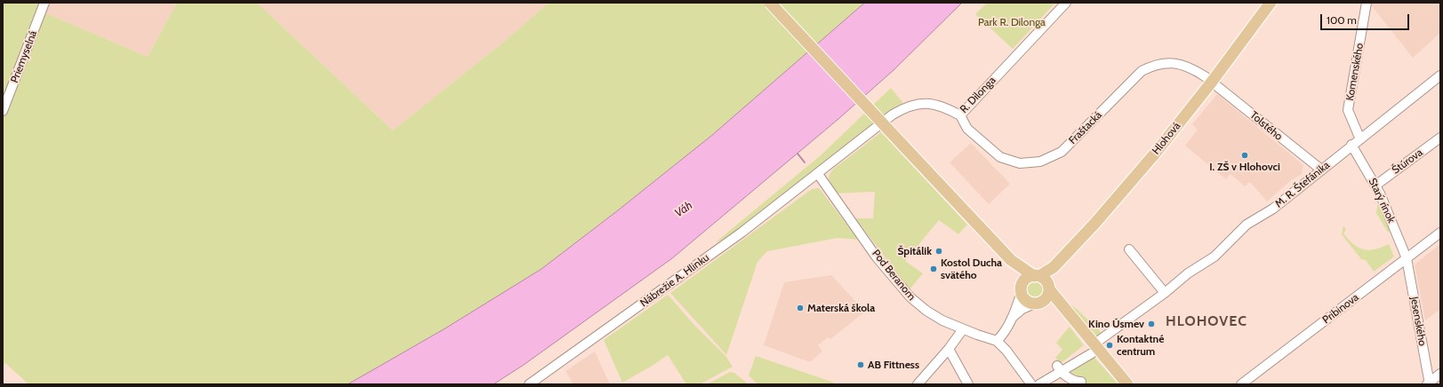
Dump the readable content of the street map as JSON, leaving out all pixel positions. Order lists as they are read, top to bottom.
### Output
{
  "streets": {
    "main road": ["Hlohová"],
    "street": [
      "Priemyselná",
      "Komenského",
      "R. Dilonga",
      "Tolstého",
      "Fraštacká",
      "Štúrova",
      "M. R. Štefánika",
      "Starý rínok",
      "Pod Beranom",
      "Nábrežie A. Hlinku",
      "Pribinova",
      "Jesenského"
    ]
  },
  "crossings": [
    ["Komenského", "M. R. Štefánika"],
    ["R. Dilonga", "Fraštacká"],
    ["R. Dilonga", "Pod Beranom"],
    ["R. Dilonga", "Nábrežie A. Hlinku"],
    ["Tolstého", "Fraštacká"],
    ["Tolstého", "Hlohová"],
    ["Tolstého", "M. R. Štefánika"],
    ["Fraštacká", "Hlohová"],
    ["Štúrova", "Starý rínok"],
    ["M. R. Štefánika", "Starý rínok"],
    ["Starý rínok", "Pribinova"],
    ["Starý rínok", "Jesenského"],
    ["Pod Beranom", "Nábrežie A. Hlinku"],
    ["Pribinova", "Jesenského"]
  ],
  "districts": ["HLOHOVEC"],
  "water": ["Váh"],
  "parks": ["Park R. Dilonga"],
  "places": [
    "I. ZŠ v Hlohovci",
    "Špitálik",
    "Kostol Ducha svätého",
    "Materská škola",
    "Kino Úsmev",
    "Kontaktné centrum",
    "AB Fittness"
  ],
  "scale_bar": "100 m"
}
